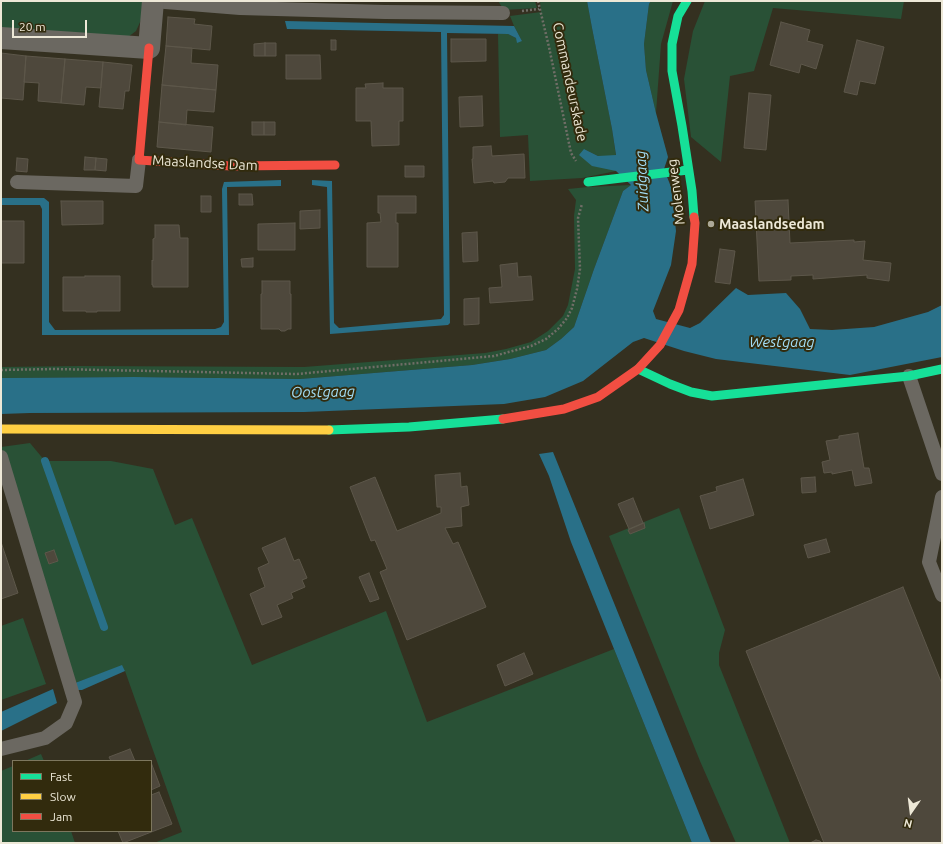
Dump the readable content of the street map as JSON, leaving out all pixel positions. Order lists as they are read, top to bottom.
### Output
{
  "streets": {
    "main road": ["Maaslandse Dam", "Molenweg"],
    "path": ["Commandeurskade"]
  },
  "water": ["Zuidgaag", "Westgaag", "Oostgaag"],
  "places": ["Maaslandsedam"],
  "legend": ["Fast", "Slow", "Jam"],
  "scale_bar": "20 m",
  "north": "bottom"
}
